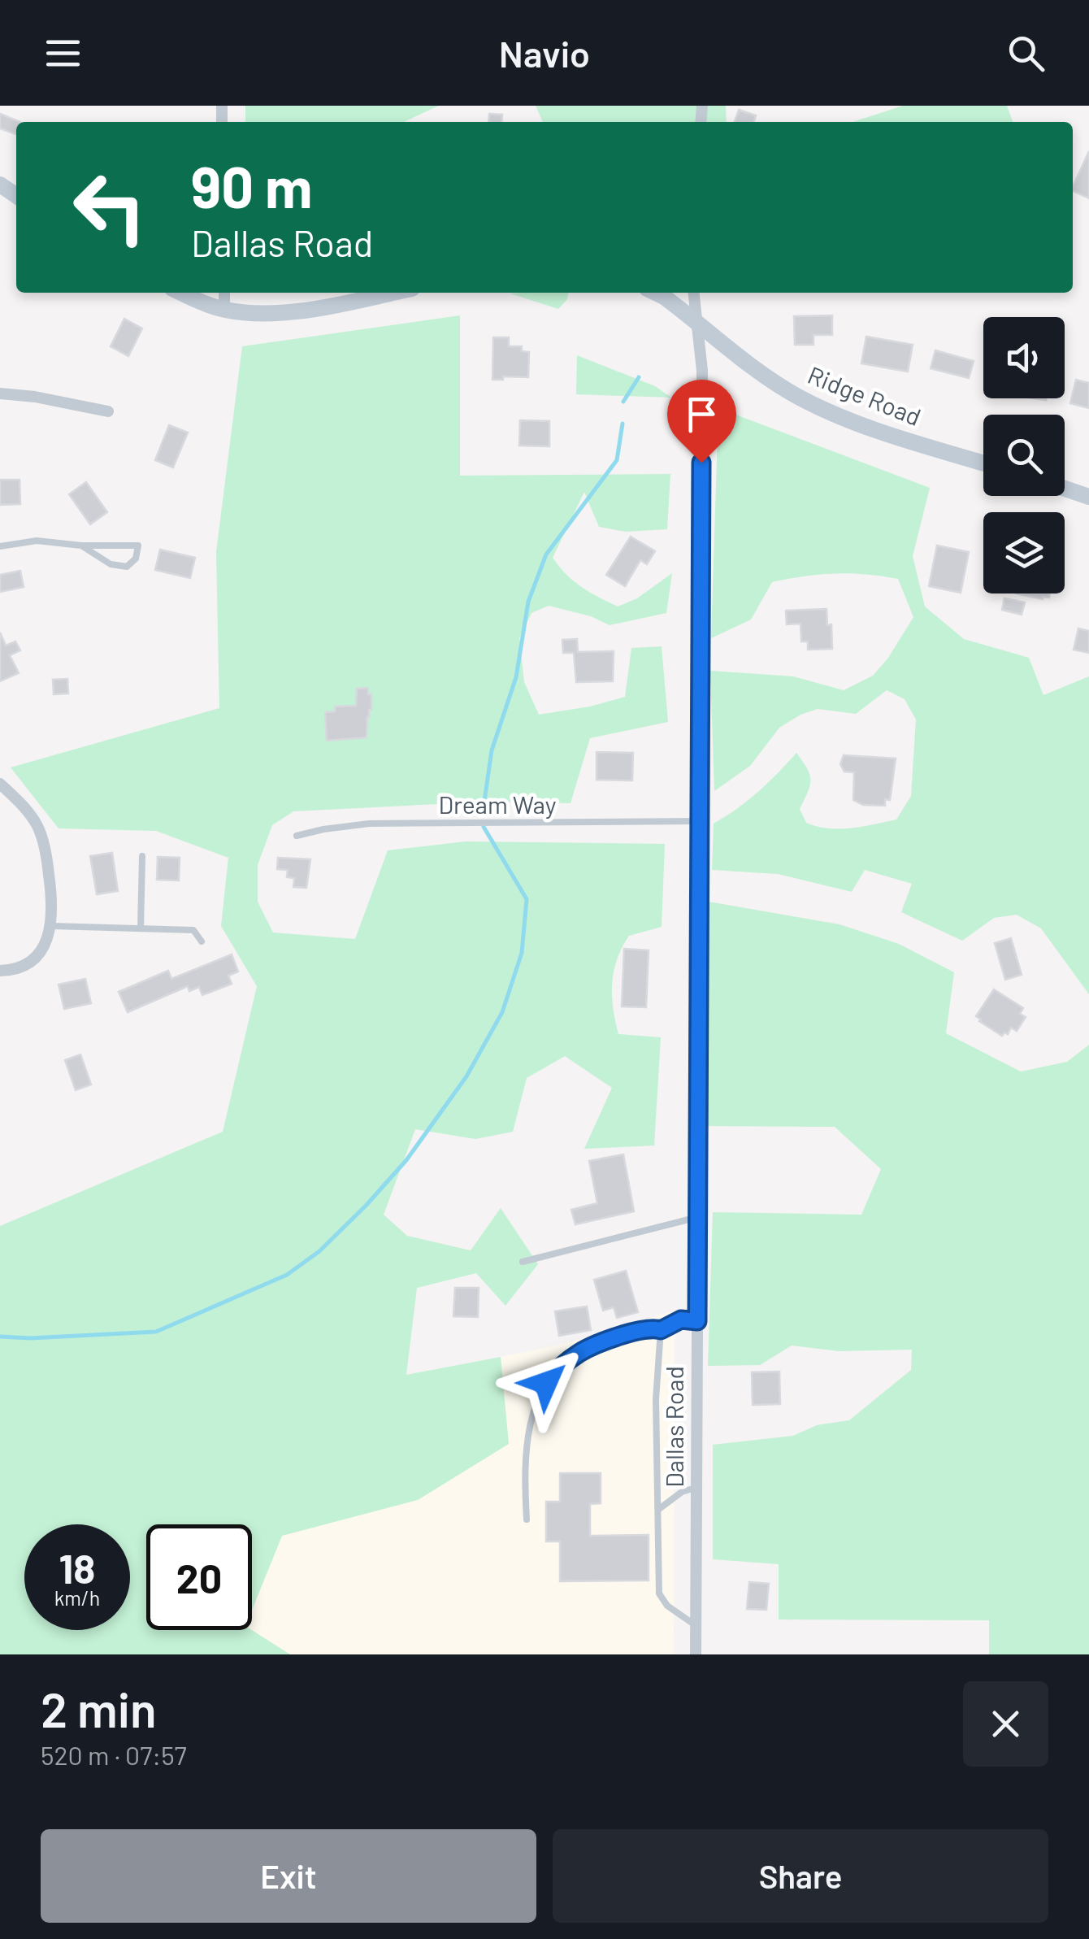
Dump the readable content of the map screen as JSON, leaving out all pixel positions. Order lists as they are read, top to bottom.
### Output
{
  "streets": {
    "street": ["Ridge Road", "Dallas Road"],
    "lane": ["Dream Way"]
  },
  "crossings": [
    ["Ridge Road", "Dallas Road"],
    ["Dream Way", "Dallas Road"]
  ],
  "page": {
    "header": "Navio",
    "turn": ["90 m", "Dallas Road"],
    "speed": "18 km/h",
    "limit": "20",
    "heading": ["2 min", "520 m · 07:57"],
    "buttons": ["Exit", "Share"]
  }
}
